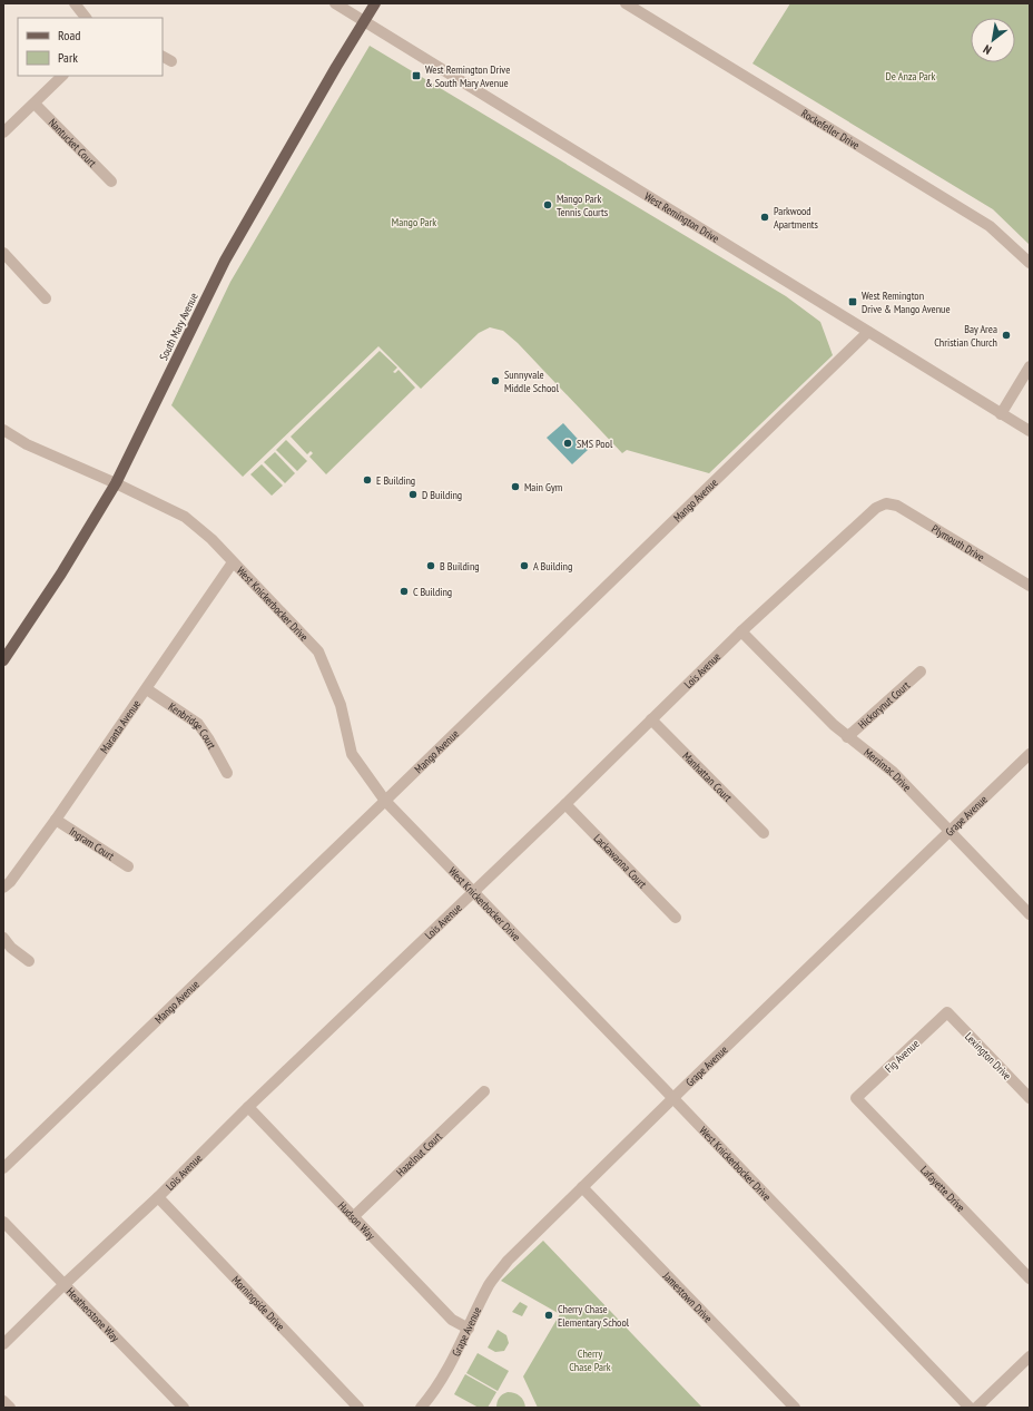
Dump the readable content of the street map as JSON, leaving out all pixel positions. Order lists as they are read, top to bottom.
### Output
{
  "streets": {
    "main road": ["South Mary Avenue"],
    "street": [
      "Rockefeller Drive",
      "Nantucket Court",
      "West Remington Drive",
      "Mango Avenue",
      "Plymouth Drive",
      "West Knickerbocker Drive",
      "Lois Avenue",
      "Hickorynut Court",
      "Maranta Avenue",
      "Kenbridge Court",
      "Merrimac Drive",
      "Manhattan Court",
      "Grape Avenue",
      "Ingram Court",
      "Lackawanna Court",
      "Fig Avenue",
      "Lexington Drive",
      "Hazelnut Court",
      "Lafayette Drive",
      "Hudson Way",
      "Jamestown Drive",
      "Morningside Drive",
      "Heatherstone Way"
    ]
  },
  "crossings": [
    ["West Remington Drive", "South Mary Avenue"],
    ["West Remington Drive", "Mango Avenue"],
    ["South Mary Avenue", "West Knickerbocker Drive"],
    ["Mango Avenue", "West Knickerbocker Drive"],
    ["Plymouth Drive", "Lois Avenue"],
    ["West Knickerbocker Drive", "Lois Avenue"],
    ["West Knickerbocker Drive", "Maranta Avenue"],
    ["West Knickerbocker Drive", "Grape Avenue"],
    ["Lois Avenue", "Merrimac Drive"],
    ["Lois Avenue", "Manhattan Court"],
    ["Lois Avenue", "Lackawanna Court"],
    ["Lois Avenue", "Hudson Way"],
    ["Lois Avenue", "Morningside Drive"],
    ["Lois Avenue", "Heatherstone Way"],
    ["Hickorynut Court", "Merrimac Drive"],
    ["Maranta Avenue", "Kenbridge Court"],
    ["Maranta Avenue", "Ingram Court"],
    ["Merrimac Drive", "Grape Avenue"],
    ["Grape Avenue", "Hudson Way"],
    ["Grape Avenue", "Jamestown Drive"],
    ["Fig Avenue", "Lexington Drive"],
    ["Fig Avenue", "Lafayette Drive"],
    ["Hazelnut Court", "Hudson Way"]
  ],
  "parks": ["De Anza Park", "Mango Park", "Cherry Chase Park"],
  "places": {
    "transit": ["West Remington Drive & South Mary Avenue", "West Remington Drive & Mango Avenue"],
    "other": [
      "Mango Park Tennis Courts",
      "Parkwood Apartments",
      "Bay Area Christian Church",
      "Sunnyvale Middle School",
      "SMS Pool",
      "E Building",
      "Main Gym",
      "D Building",
      "B Building",
      "A Building",
      "C Building",
      "Cherry Chase Elementary School"
    ]
  },
  "legend": ["Road", "Park"],
  "north": "bottom left"
}
